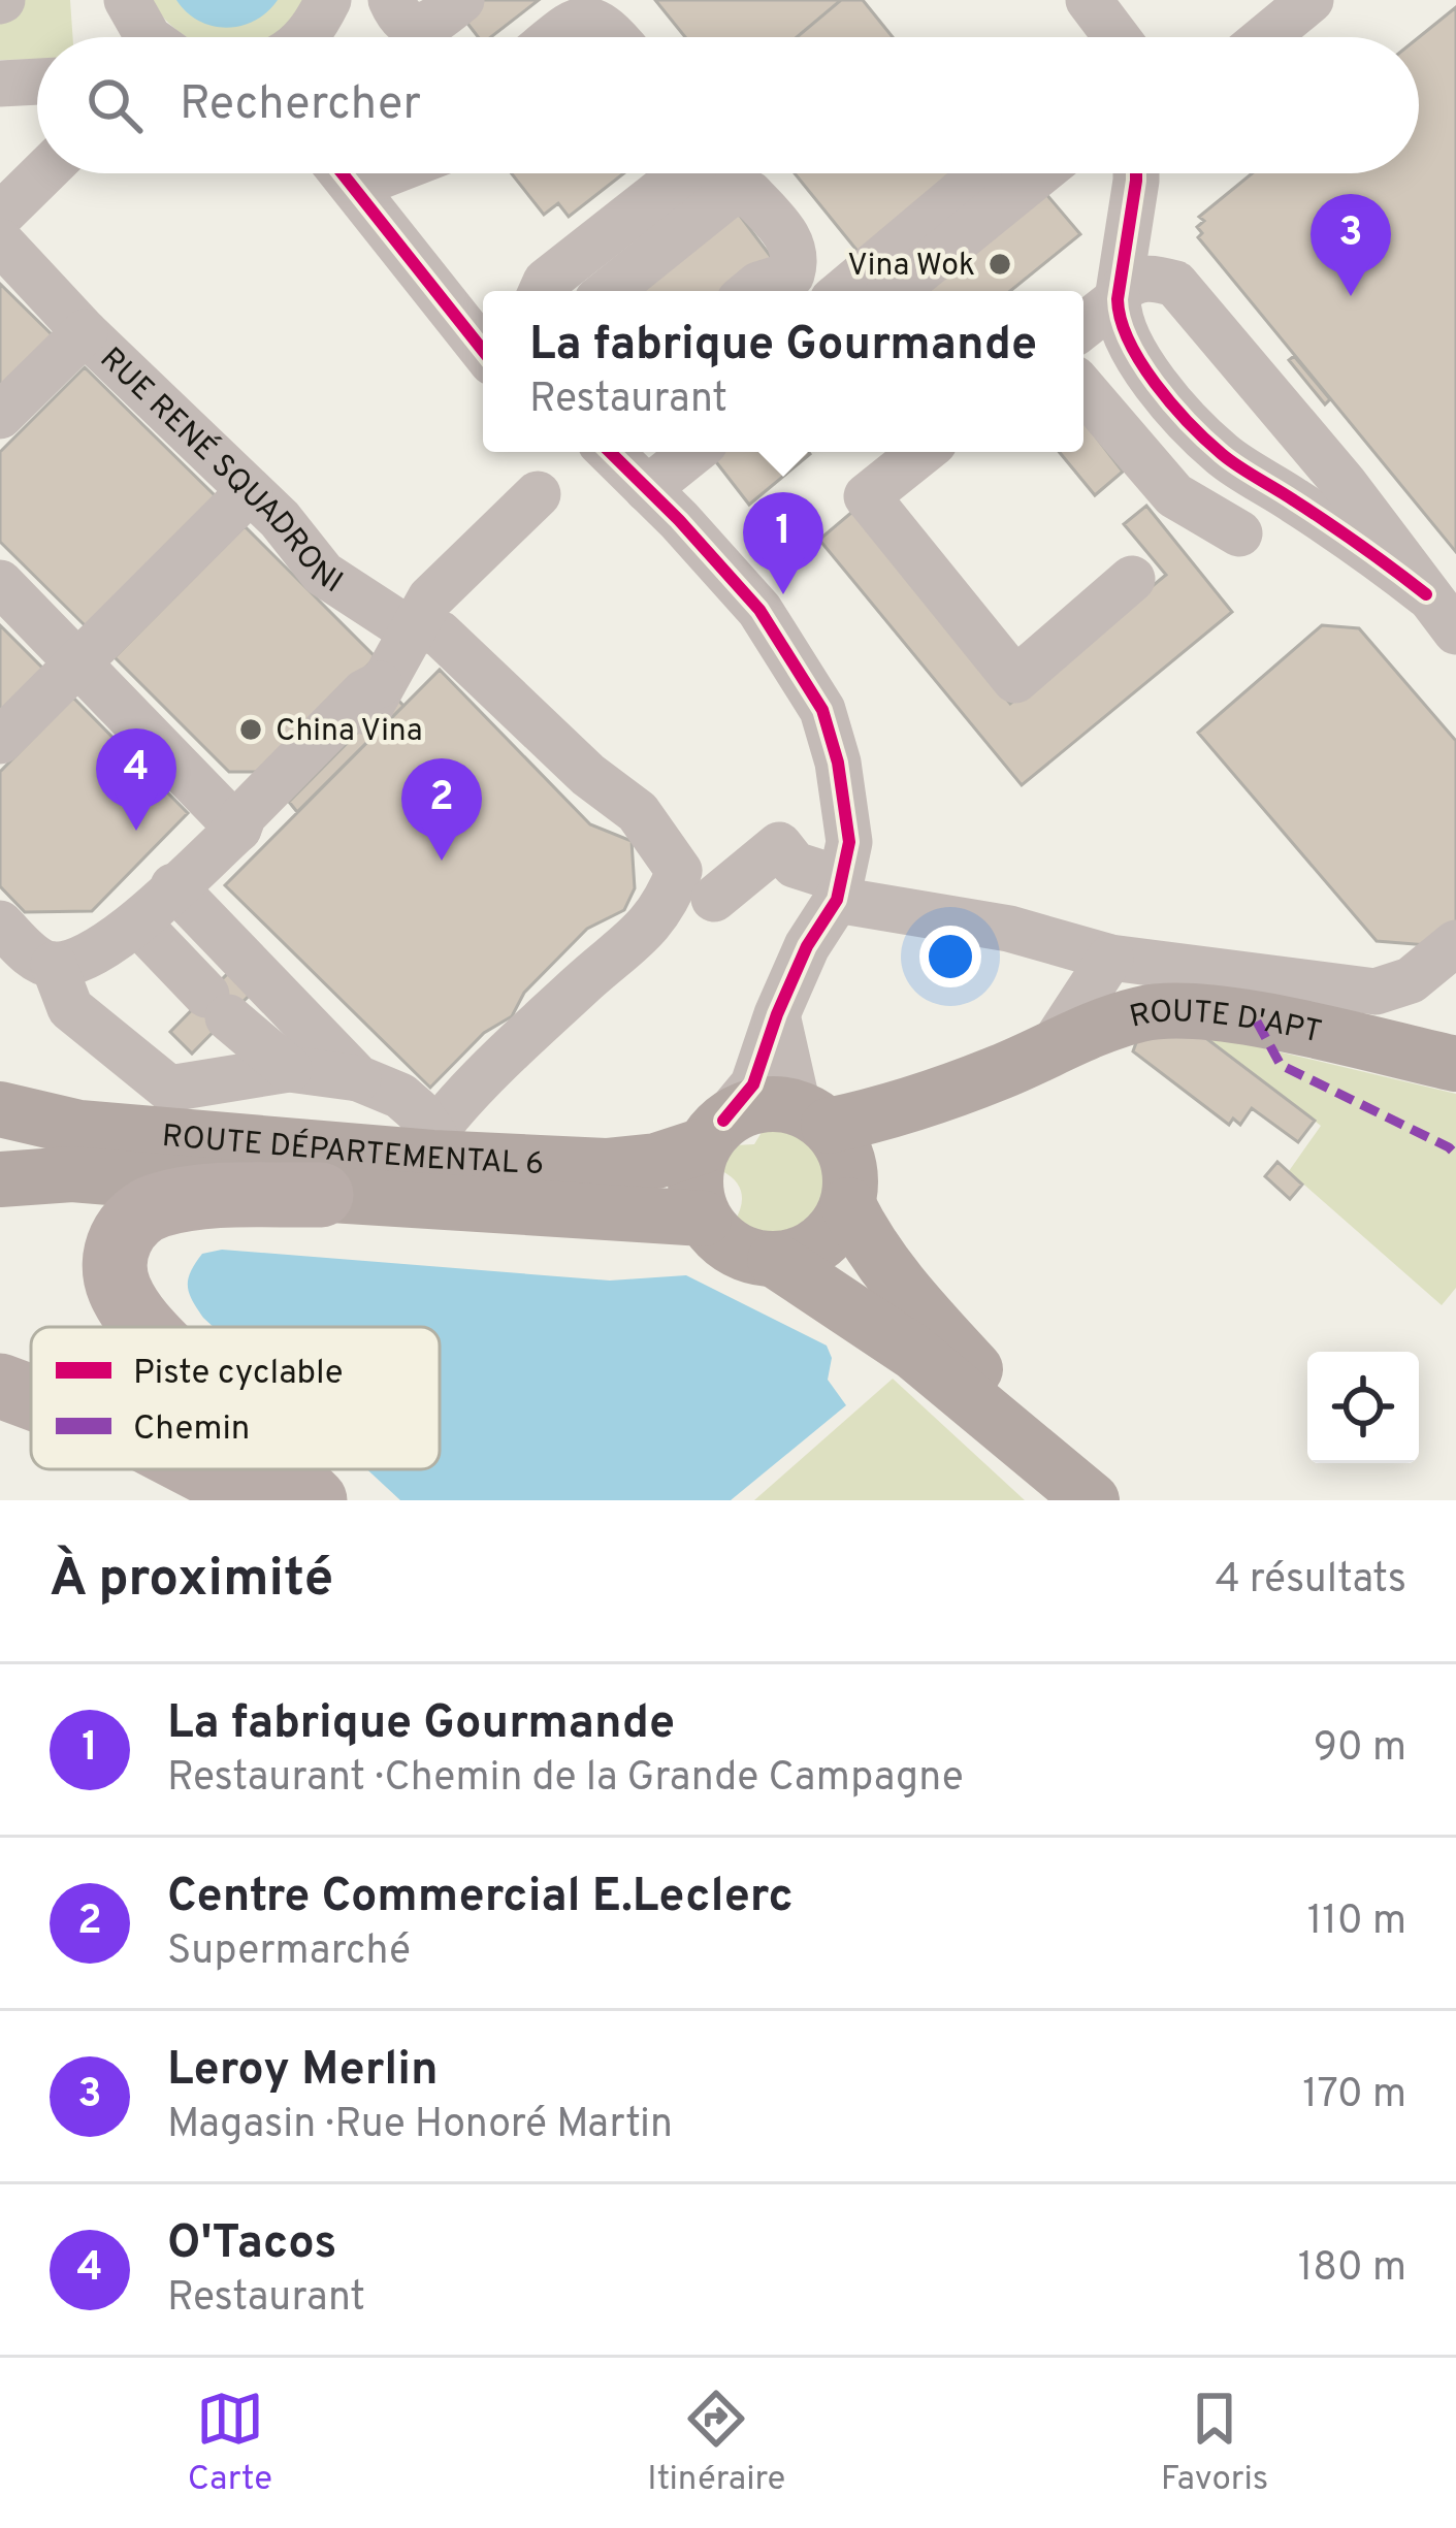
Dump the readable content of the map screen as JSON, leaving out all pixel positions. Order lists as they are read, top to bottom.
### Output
{
  "streets": {
    "main road": ["ROUTE D'APT", "ROUTE DÉPARTEMENTAL 6"],
    "street": ["RUE RENÉ SQUADRONI"]
  },
  "crossings": [
    ["ROUTE D'APT", "ROUTE DÉPARTEMENTAL 6"]
  ],
  "places": ["Vina Wok", "China Vina"],
  "legend": ["Piste cyclable", "Chemin"],
  "page": {
    "search": "Rechercher",
    "pins": [
      "3",
      "1",
      "4",
      "2"
    ],
    "popup": ["La fabrique Gourmande", "Restaurant"],
    "heading": ["À proximité", "4 résultats"],
    "list": [
      {
        "mark": "1",
        "name": "La fabrique Gourmande",
        "note": "Restaurant · Chemin de la Grande Campagne",
        "value": "90 m"
      },
      {
        "mark": "2",
        "name": "Centre Commercial E.Leclerc",
        "note": "Supermarché",
        "value": "110 m"
      },
      {
        "mark": "3",
        "name": "Leroy Merlin",
        "note": "Magasin · Rue Honoré Martin",
        "value": "170 m"
      },
      {
        "mark": "4",
        "name": "O'Tacos",
        "note": "Restaurant",
        "value": "180 m"
      }
    ],
    "nav": ["Carte", "Itinéraire", "Favoris"]
  }
}
